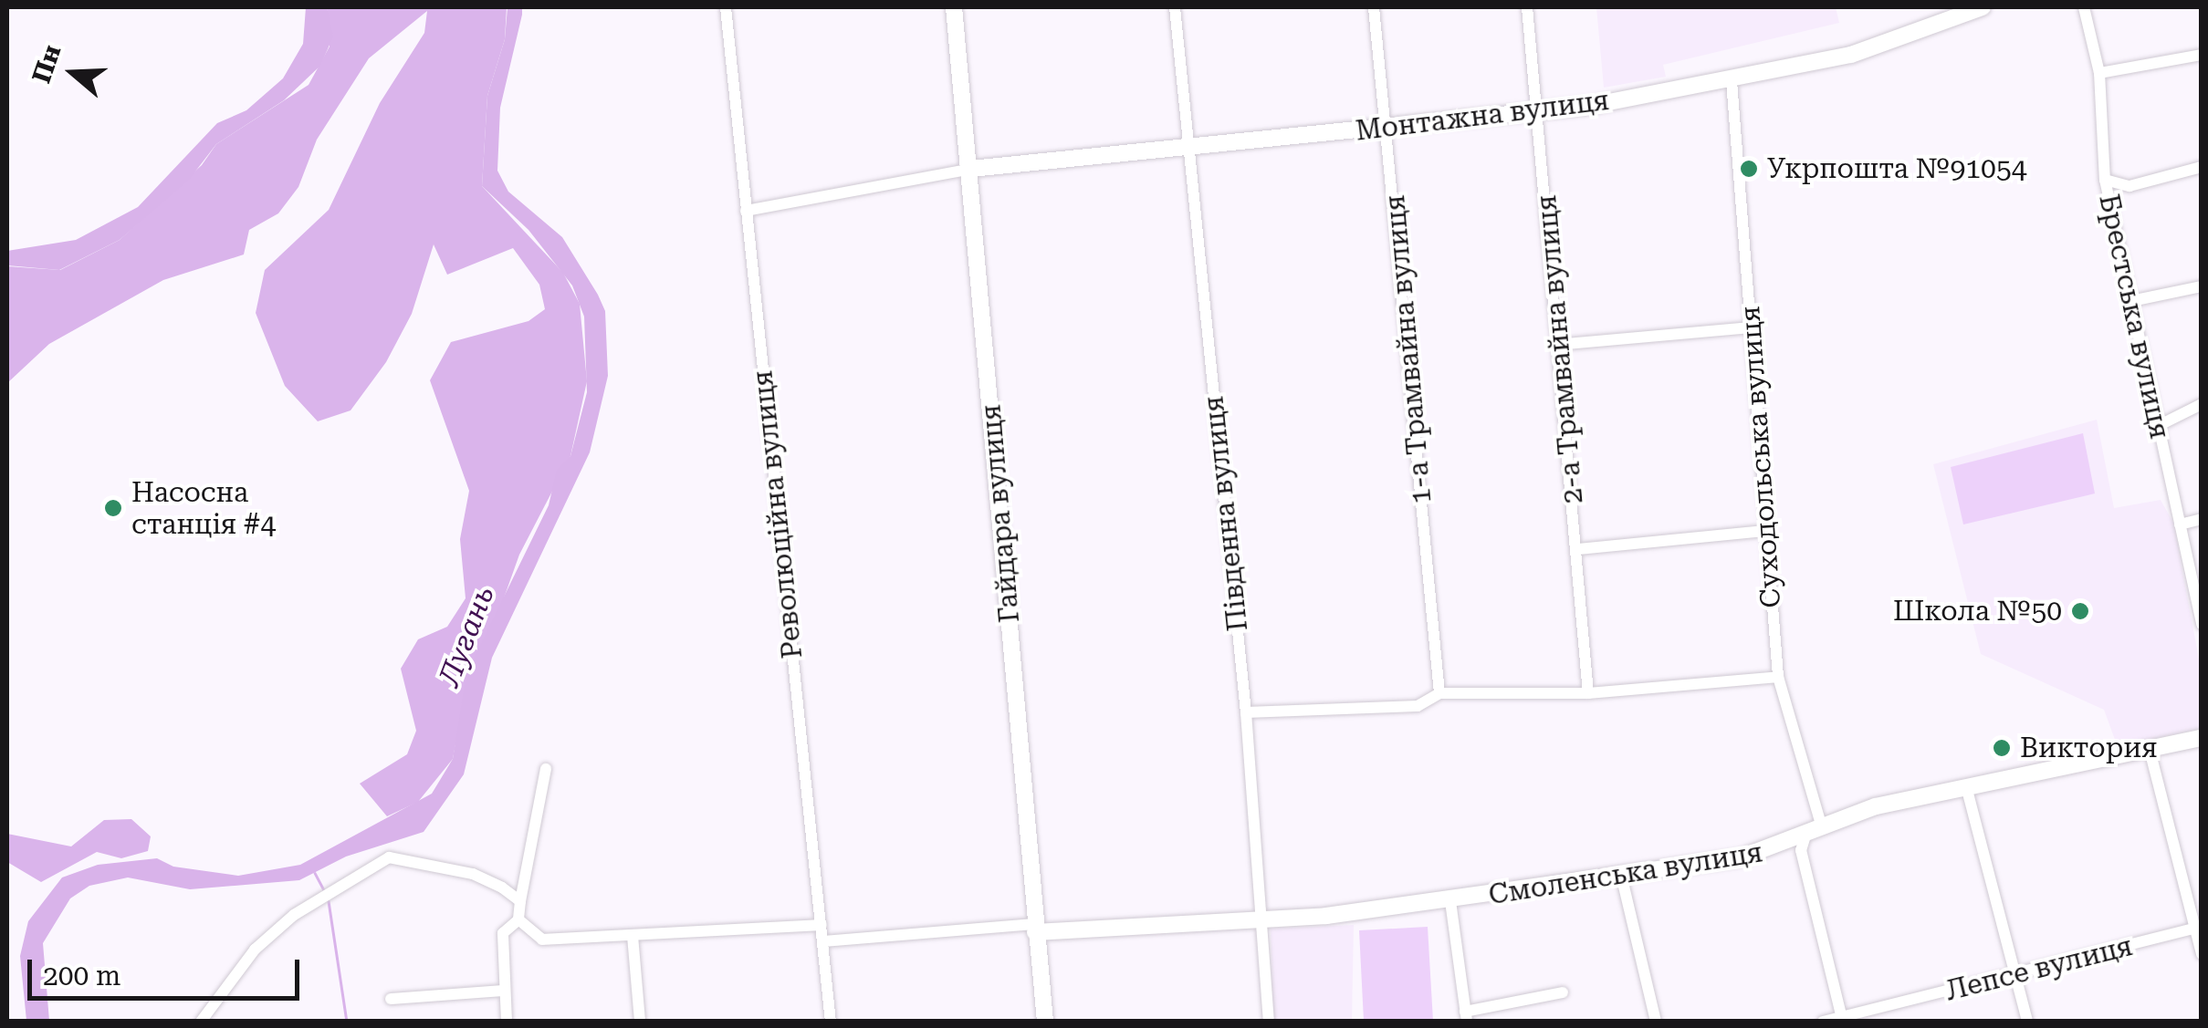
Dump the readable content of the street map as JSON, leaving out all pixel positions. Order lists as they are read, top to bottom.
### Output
{
  "streets": {
    "street": [
      "Монтажна вулиця",
      "Брестська вулиця",
      "1-а Трамвайна вулиця",
      "2-а Трамвайна вулиця",
      "Суходольська вулиця",
      "Гайдара вулиця",
      "Південна вулиця",
      "Революційна вулиця",
      "Смоленська вулиця",
      "Лепсе вулиця"
    ]
  },
  "crossings": [
    ["Монтажна вулиця", "1-а Трамвайна вулиця"],
    ["Монтажна вулиця", "2-а Трамвайна вулиця"],
    ["Монтажна вулиця", "Суходольська вулиця"],
    ["Монтажна вулиця", "Гайдара вулиця"],
    ["Монтажна вулиця", "Південна вулиця"],
    ["Суходольська вулиця", "Смоленська вулиця"],
    ["Гайдара вулиця", "Смоленська вулиця"],
    ["Південна вулиця", "Смоленська вулиця"]
  ],
  "water": ["Лугань"],
  "places": [
    "Укрпошта №91054",
    "Насосна станція #4",
    "Школа №50",
    "Виктория"
  ],
  "scale_bar": "200 m",
  "north": "left"
}
